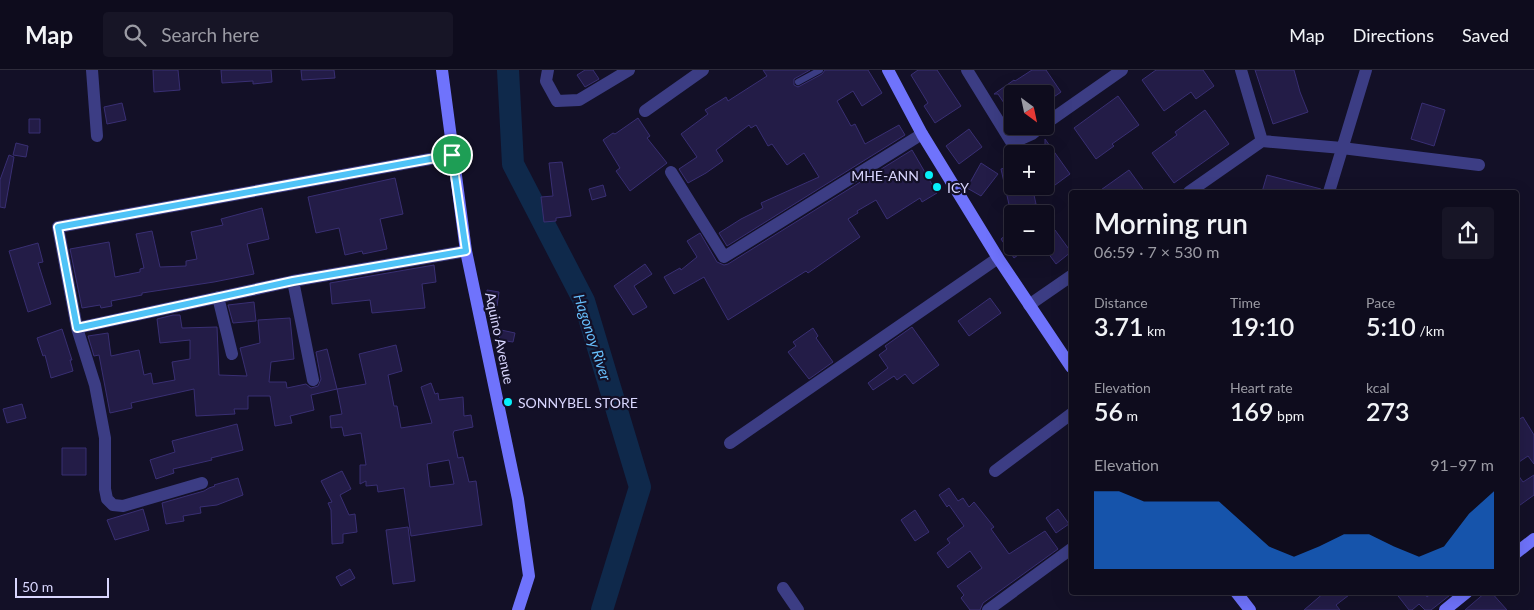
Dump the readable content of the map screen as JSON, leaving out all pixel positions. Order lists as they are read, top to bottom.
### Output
{
  "streets": {
    "main road": ["Aquino Avenue"]
  },
  "water": ["Hagonoy River"],
  "places": ["MHE-ANN", "ICY", "SONNYBEL STORE"],
  "scale_bar": "50 m",
  "north": "bottom right",
  "page": {
    "header": "Map",
    "search": "Search here",
    "nav": ["Map", "Directions", "Saved"],
    "map_buttons": ["+", "−"],
    "heading": ["Morning run", "06:59 · 7 × 530 m"],
    "stats": [
      ["Distance", "3.71 km"],
      ["Time", "19:10"],
      ["Pace", "5:10 /km"],
      ["Elevation", "56 m"],
      ["Heart rate", "169 bpm"],
      ["kcal", "273"]
    ],
    "chart": ["Elevation", "91–97 m"],
    "scale": "50 m"
  }
}
